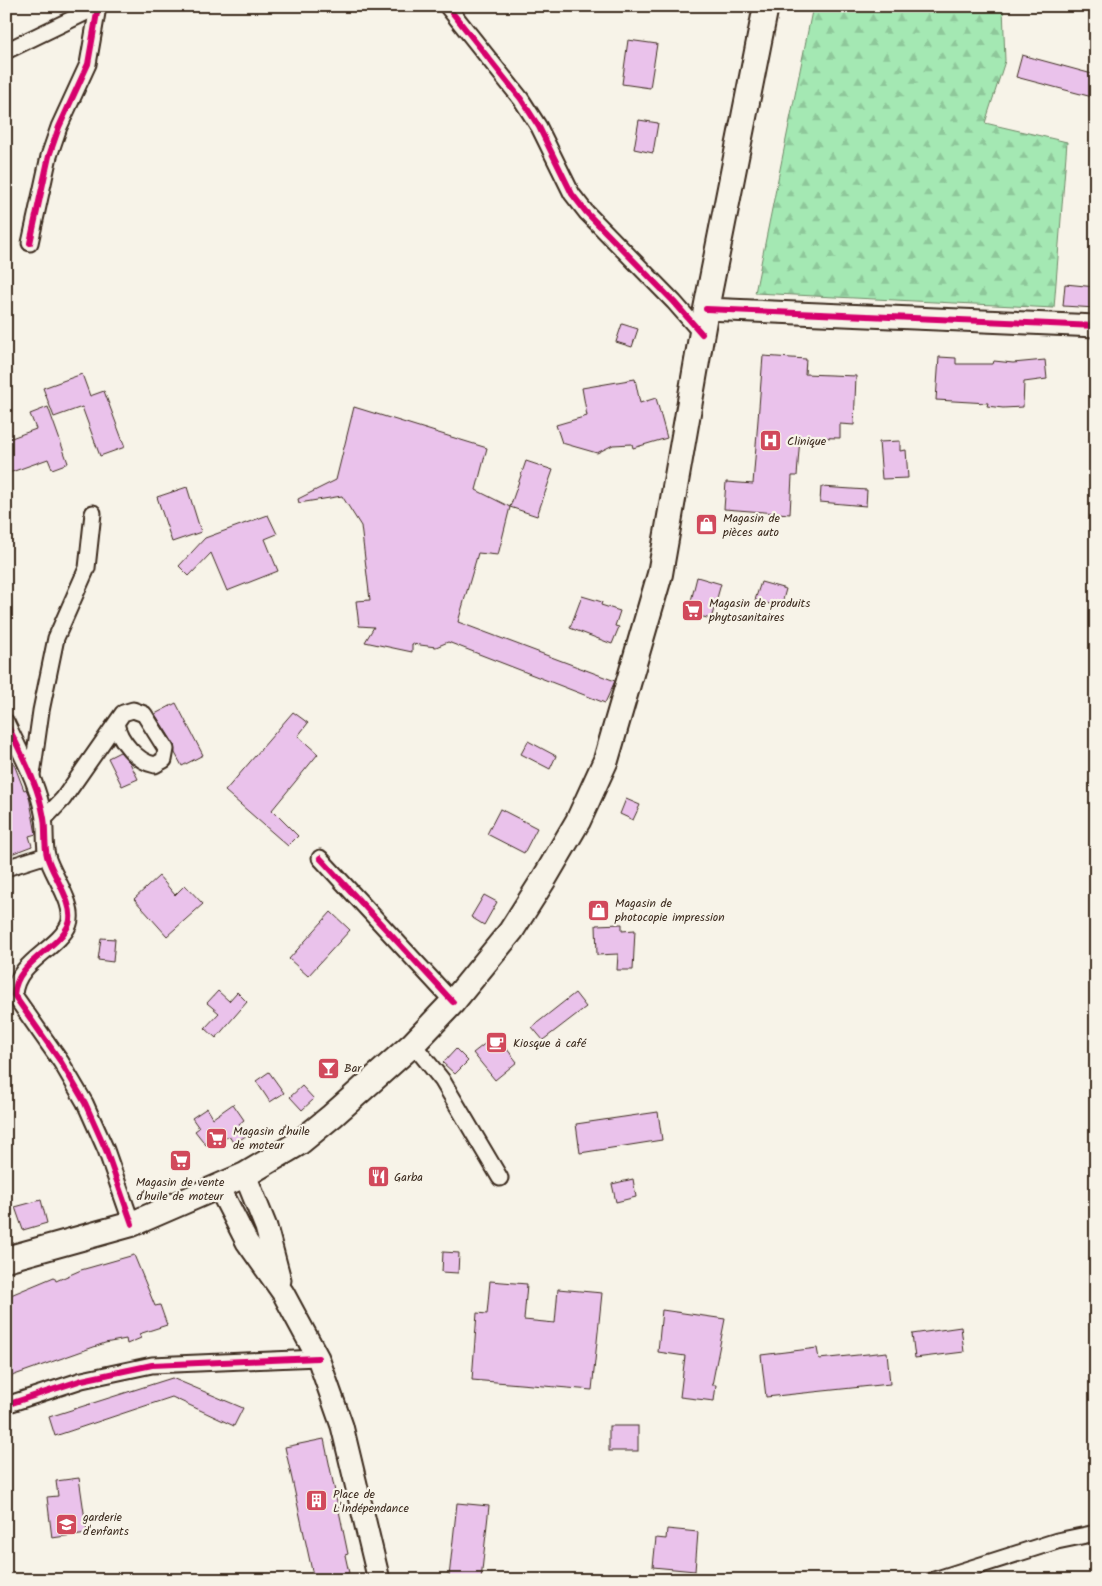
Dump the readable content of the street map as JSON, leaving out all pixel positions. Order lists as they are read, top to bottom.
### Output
{
  "places": {
    "hospital": ["Clinique"],
    "shop": ["Magasin de pièces auto", "Magasin de photocopie impression"],
    "supermarket": ["Magasin de produits phytosanitaires", "Magasin d'huile de moteur", "Magasin de vente d'huile de moteur"],
    "cafe": ["Kiosque à café"],
    "bar": ["Bar"],
    "restaurant": ["Garba"],
    "building": ["Place de L'Indépendance"],
    "school or university": ["garderie d'enfants"]
  }
}
